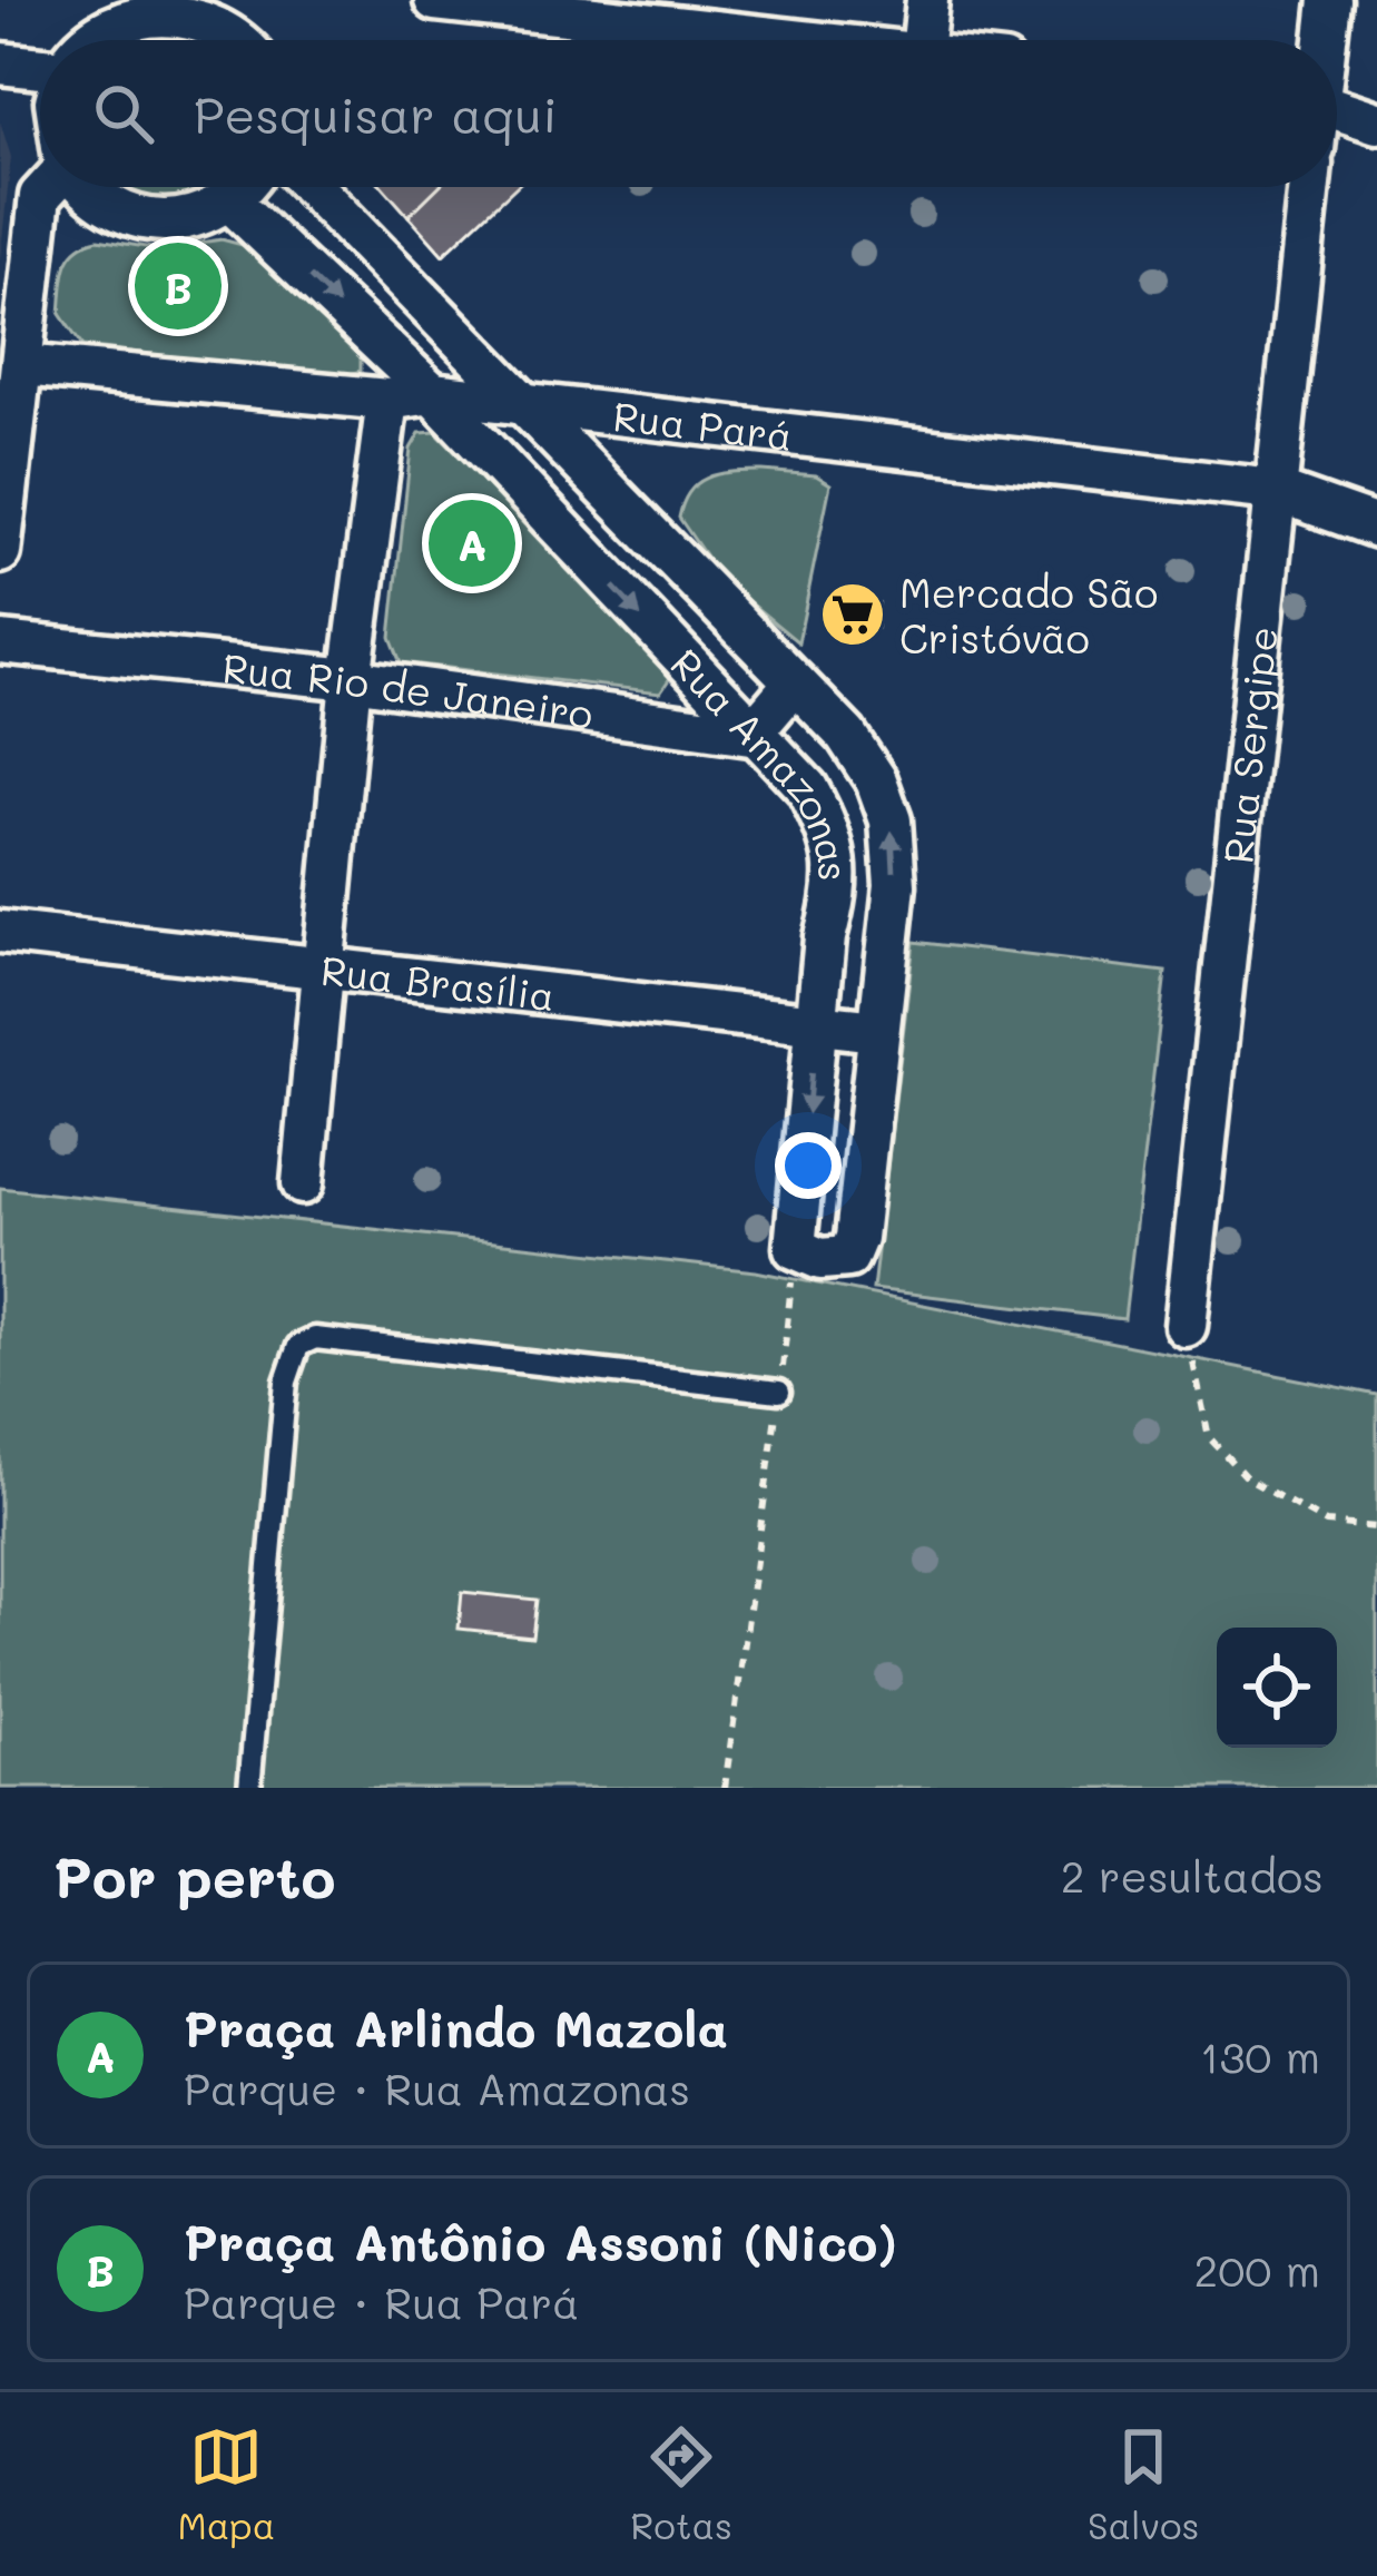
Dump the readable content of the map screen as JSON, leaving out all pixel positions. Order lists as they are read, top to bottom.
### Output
{
  "streets": {
    "street": [
      "Rua Pará",
      "Rua Rio de Janeiro",
      "Rua Sergipe",
      "Rua Amazonas",
      "Rua Brasília"
    ]
  },
  "crossings": [
    ["Rua Pará", "Rua Sergipe"],
    ["Rua Pará", "Rua Amazonas"],
    ["Rua Rio de Janeiro", "Rua Amazonas"],
    ["Rua Amazonas", "Rua Brasília"]
  ],
  "places": {
    "supermarket": ["Mercado São Cristóvão"]
  },
  "page": {
    "search": "Pesquisar aqui",
    "pins": ["B", "A"],
    "heading": ["Por perto", "2 resultados"],
    "list": [
      {
        "mark": "A",
        "name": "Praça Arlindo Mazola",
        "note": "Parque · Rua Amazonas",
        "value": "130 m"
      },
      {
        "mark": "B",
        "name": "Praça Antônio Assoni (Nico)",
        "note": "Parque · Rua Pará",
        "value": "200 m"
      }
    ],
    "nav": ["Mapa", "Rotas", "Salvos"]
  }
}
